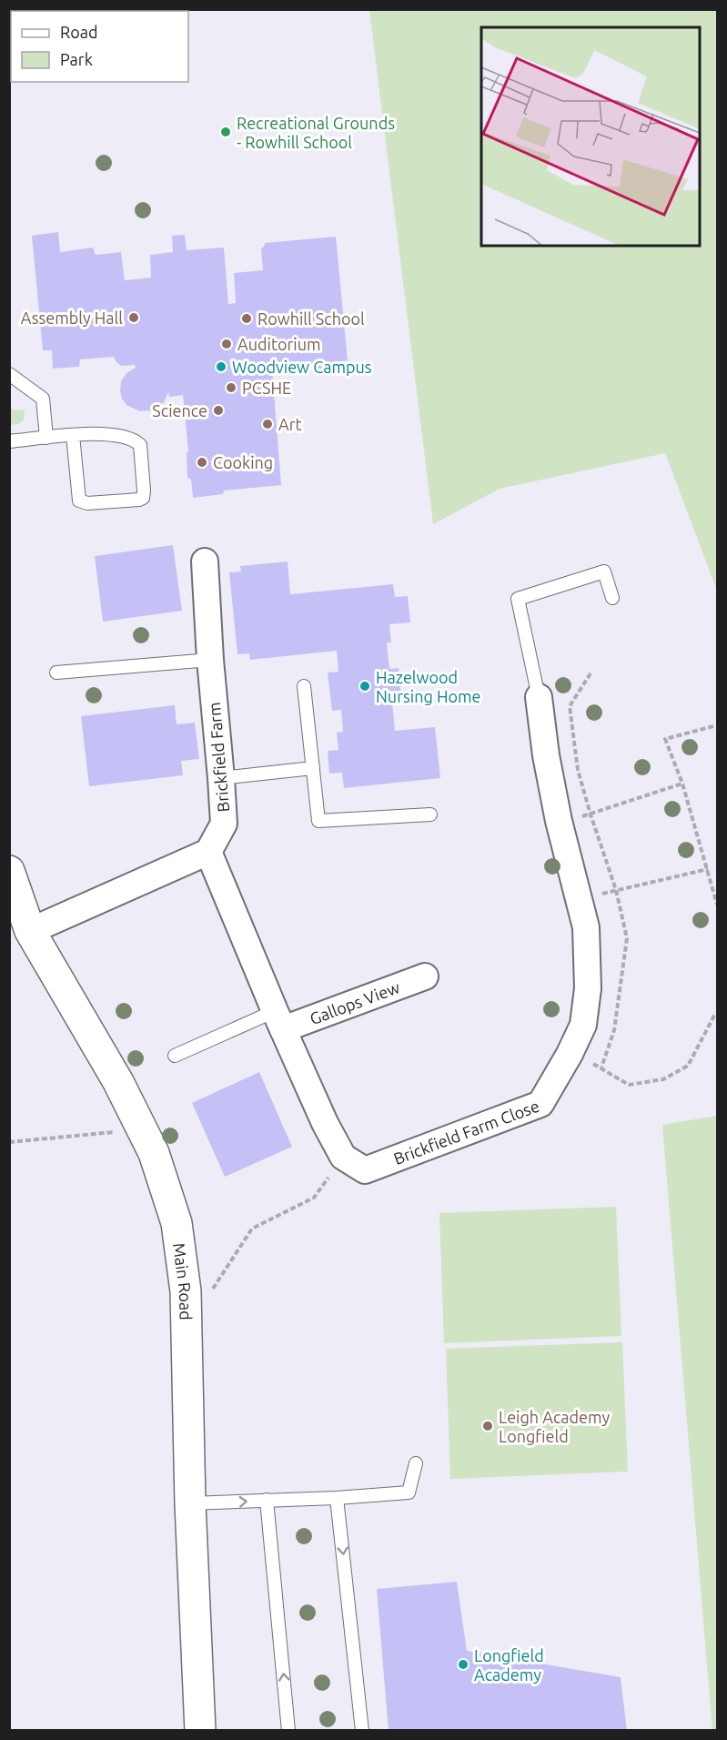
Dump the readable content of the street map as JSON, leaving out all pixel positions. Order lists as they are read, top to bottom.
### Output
{
  "streets": {
    "main road": ["Main Road"],
    "street": ["Brickfield Farm", "Gallops View", "Brickfield Farm Close"]
  },
  "places": [
    "Recreational Grounds - Rowhill School",
    "Assembly Hall",
    "Rowhill School",
    "Auditorium",
    "Woodview Campus",
    "PCSHE",
    "Science",
    "Art",
    "Cooking",
    "Hazelwood Nursing Home",
    "Leigh Academy Longfield",
    "Longfield Academy"
  ],
  "legend": ["Road", "Park"]
}
